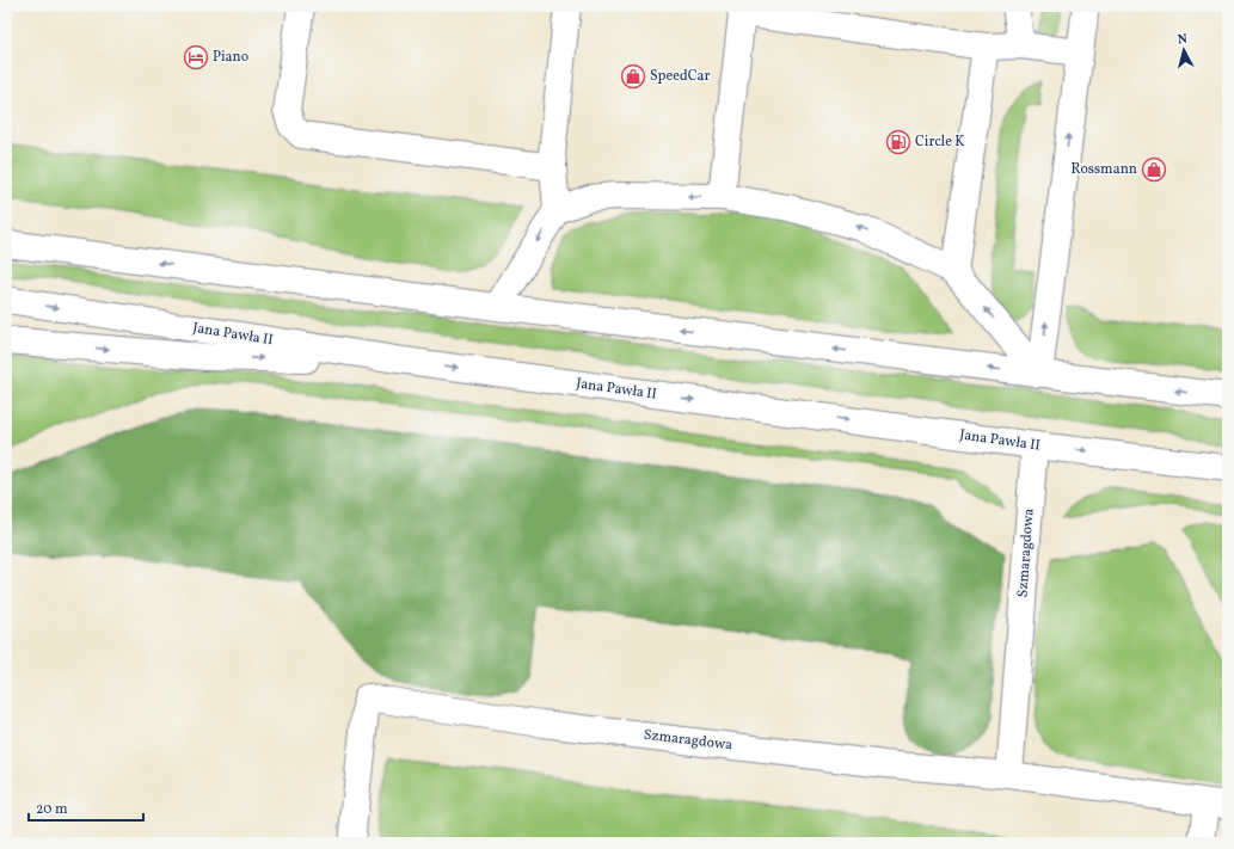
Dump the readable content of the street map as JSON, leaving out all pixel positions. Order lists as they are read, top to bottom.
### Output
{
  "streets": {
    "main road": ["Jana Pawła II", "Szmaragdowa"]
  },
  "crossings": [
    ["Jana Pawła II", "Szmaragdowa"]
  ],
  "places": {
    "hotel": ["Piano"],
    "shop": ["SpeedCar", "Rossmann"],
    "fuel station": ["Circle K"]
  },
  "scale_bar": "20 m",
  "north": "top"
}
